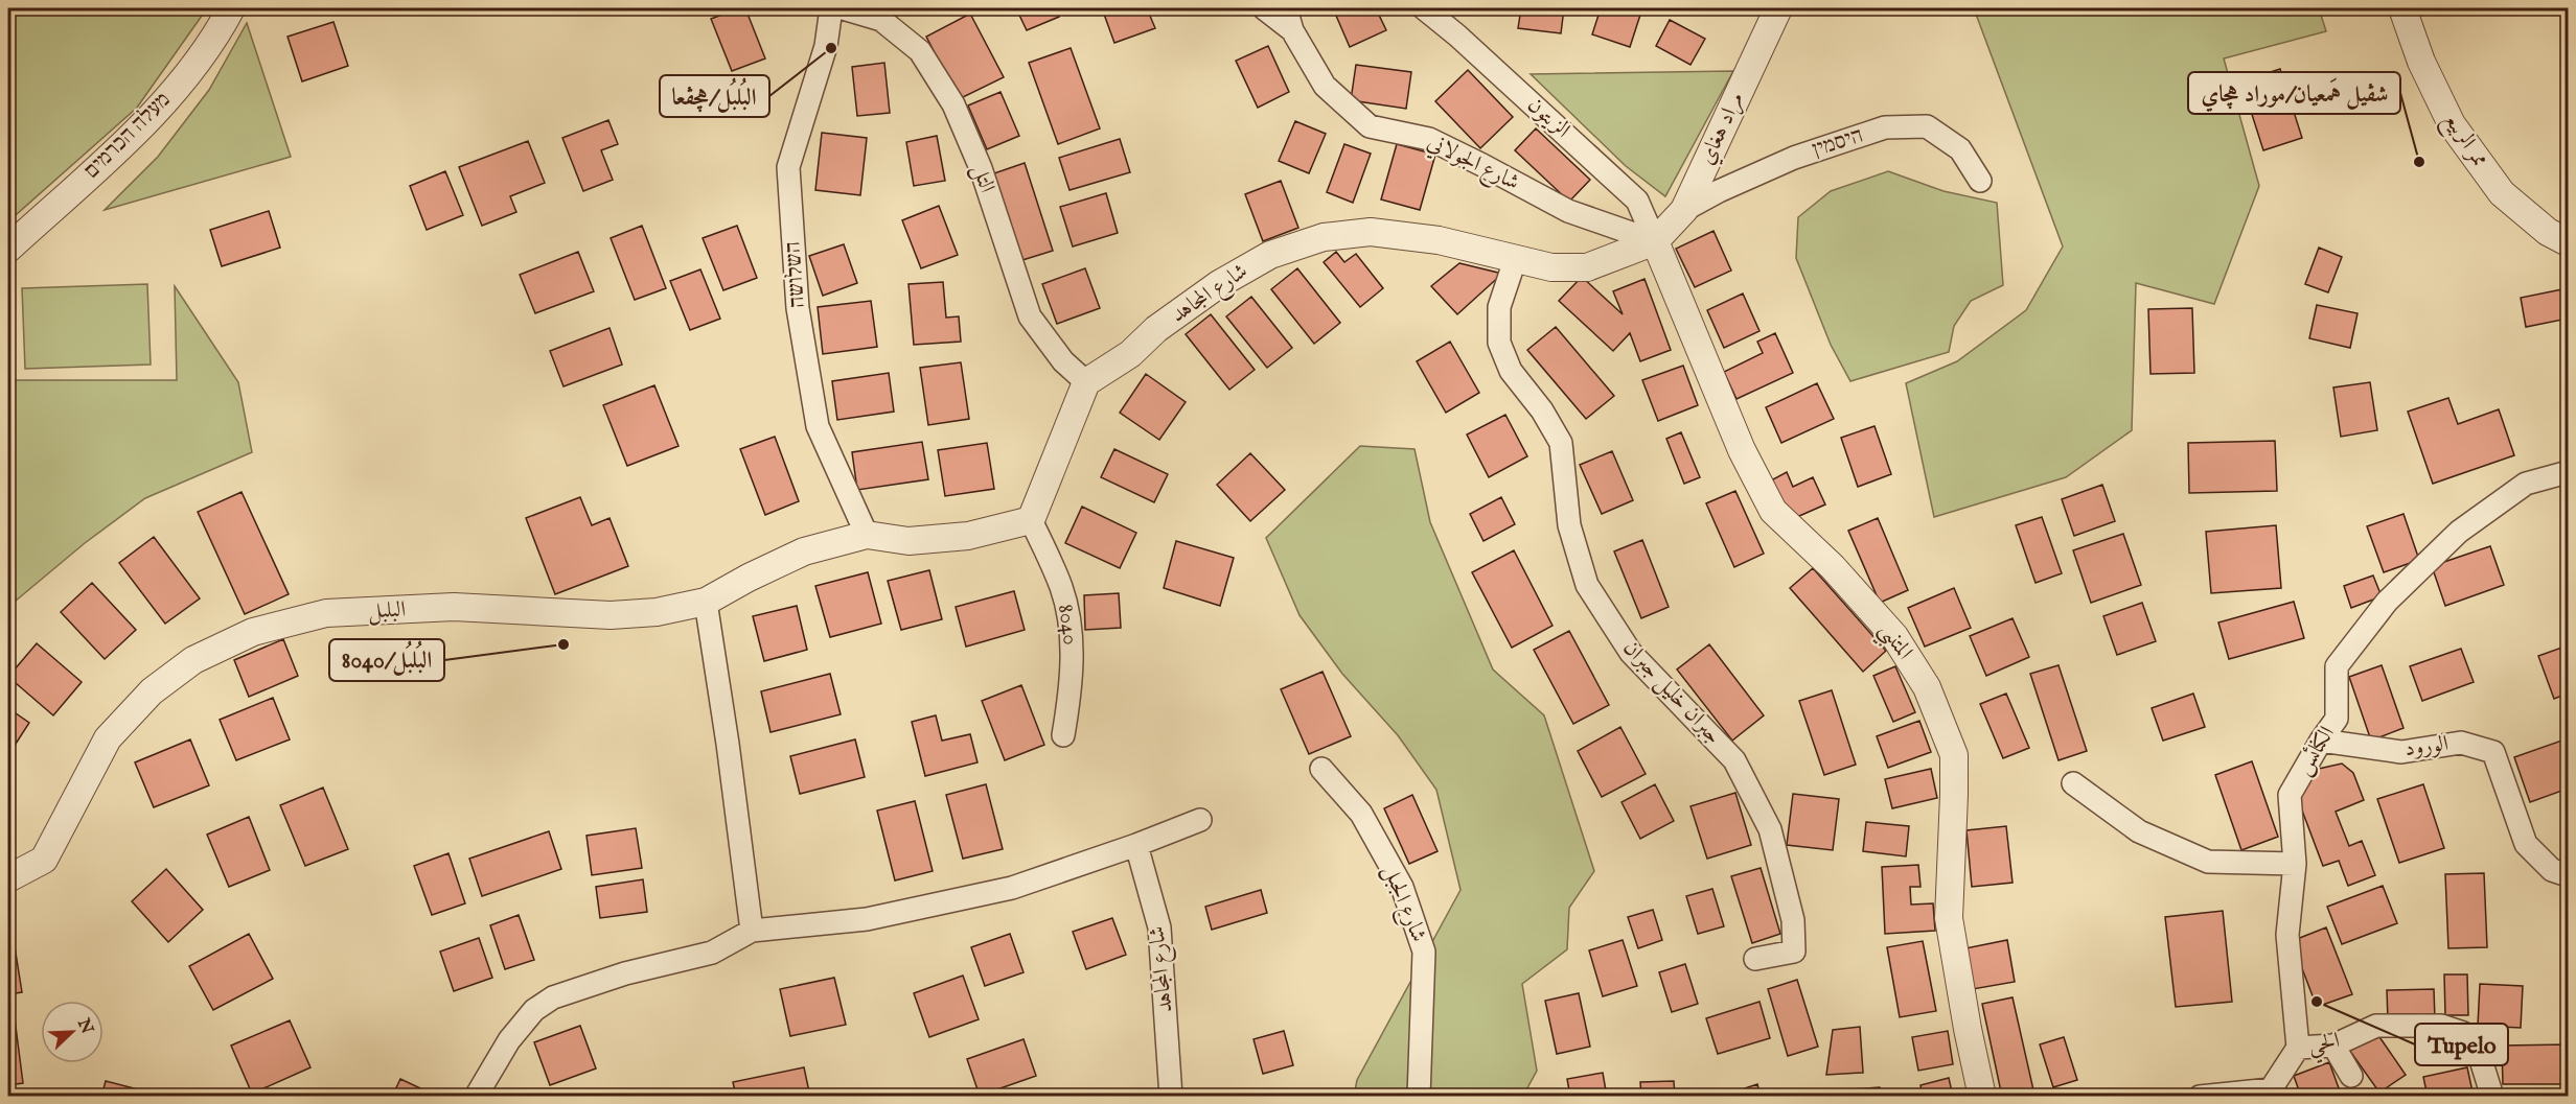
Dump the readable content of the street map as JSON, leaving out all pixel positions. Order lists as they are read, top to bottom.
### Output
{
  "streets": {
    "street": [
      "الزيتون",
      "مراد هغاي",
      "מעלה הכרמים",
      "ممر الربيع",
      "היסמין",
      "شارع الجولاني",
      "التل",
      "השלושה",
      "شارع المجاهد",
      "البلبل",
      "8040",
      "المتنبي",
      "جبران خليل جبران",
      "الورود",
      "الكنائس",
      "شارع الجبل",
      "الحي"
    ]
  },
  "crossings": [
    ["الزيتون", "مراد هغاي"],
    ["الزيتون", "شارع الجولاني"],
    ["الزيتون", "شارع المجاهد"],
    ["الزيتون", "المتنبي"],
    ["مراد هغاي", "היסמין"],
    ["مراد هغاي", "شارع الجولاني"],
    ["مراد هغاي", "شارع المجاهد"],
    ["مراد هغاي", "المتنبي"],
    ["شارع الجولاني", "شارع المجاهد"],
    ["شارع الجولاني", "المتنبي"],
    ["التل", "شارع المجاهد"],
    ["השלושה", "البلبل"],
    ["شارع المجاهد", "المتنبي"],
    ["شارع المجاهد", "جبران خليل جبران"],
    ["الورود", "الكنائس"],
    ["الكنائس", "الحي"]
  ],
  "places": [
    "البُلبُل/هچڤعا",
    "شڤيل هَمعيان/موراد هچاي",
    "البُلبُل/8040",
    "Tupelo"
  ],
  "north": "top right"
}
